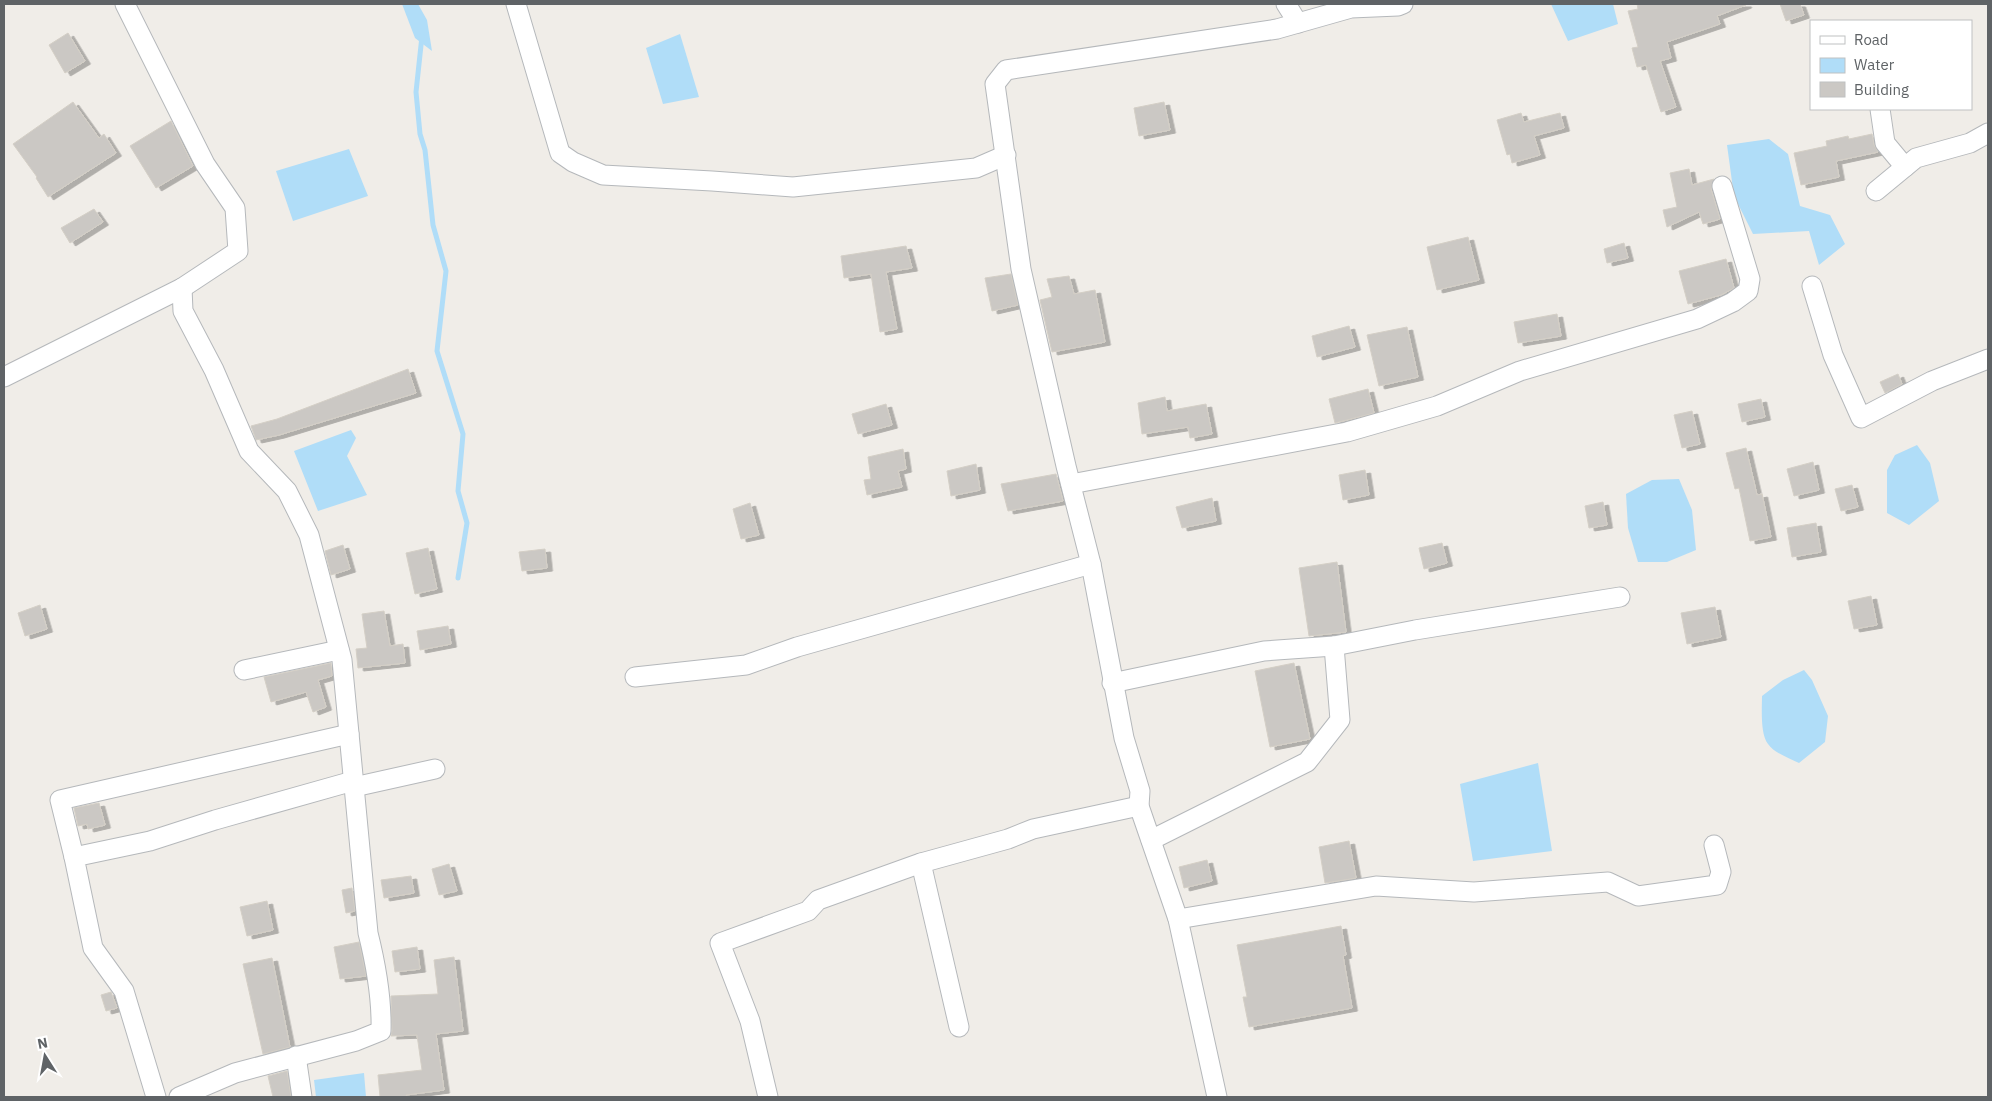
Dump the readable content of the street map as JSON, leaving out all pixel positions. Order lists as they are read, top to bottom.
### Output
{
  "legend": ["Road", "Water", "Building"],
  "north": "top"
}
